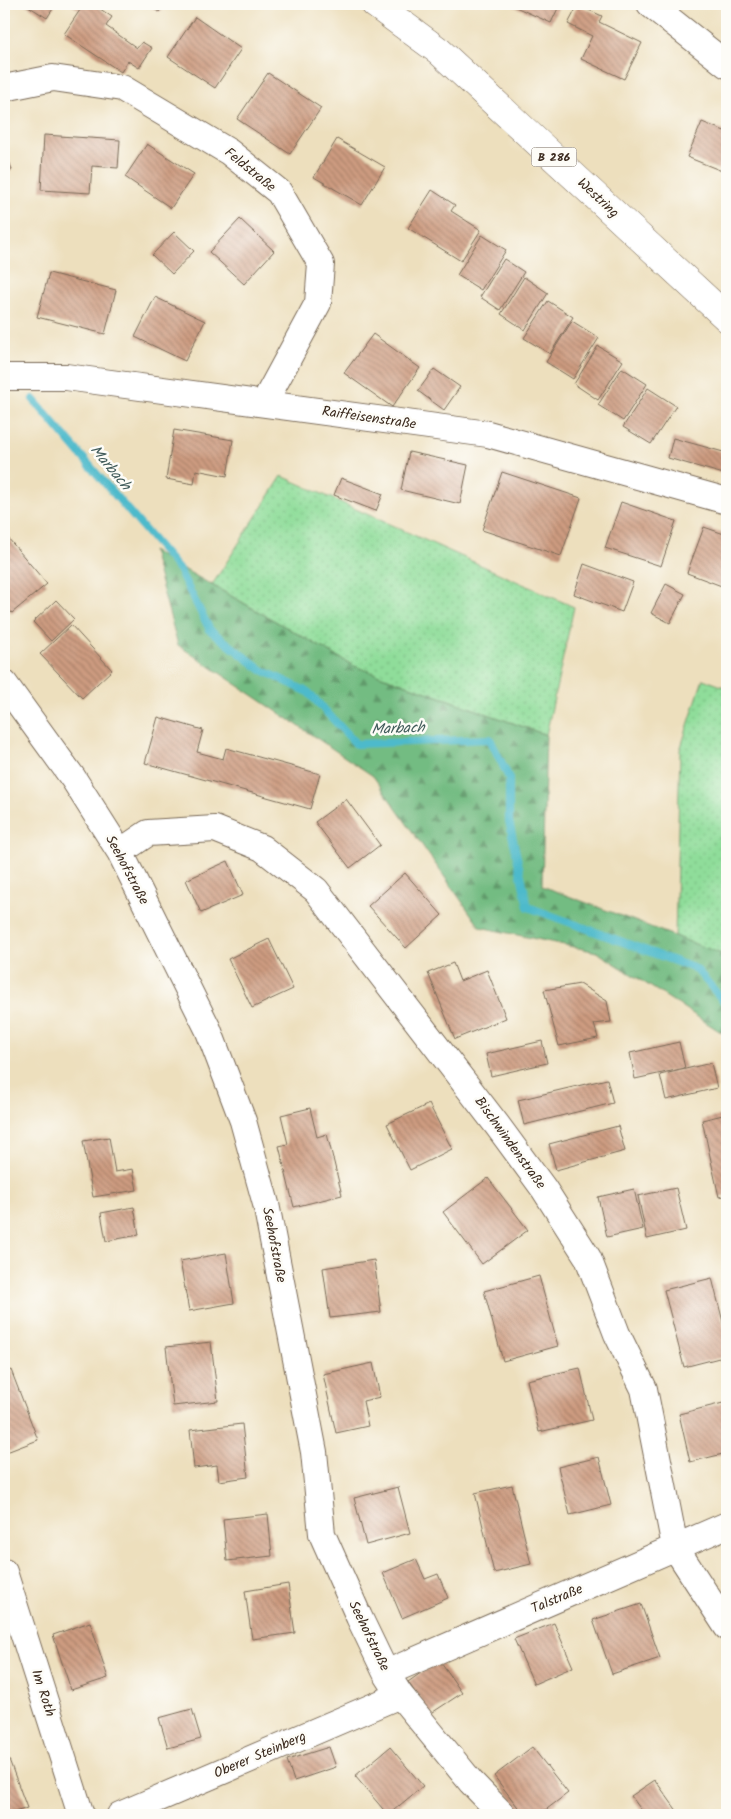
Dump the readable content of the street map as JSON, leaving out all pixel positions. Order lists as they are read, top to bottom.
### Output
{
  "streets": {
    "main road": ["B 286", "Westring"],
    "street": [
      "Feldstraße",
      "Raiffeisenstraße",
      "Seehofstraße",
      "Bischwindenstraße",
      "Talstraße",
      "Im Roth",
      "Oberer Steinberg"
    ]
  },
  "crossings": [
    ["Feldstraße", "Raiffeisenstraße"],
    ["Seehofstraße", "Bischwindenstraße"],
    ["Seehofstraße", "Talstraße"],
    ["Seehofstraße", "Oberer Steinberg"],
    ["Bischwindenstraße", "Talstraße"]
  ],
  "water": ["Marbach"]
}
